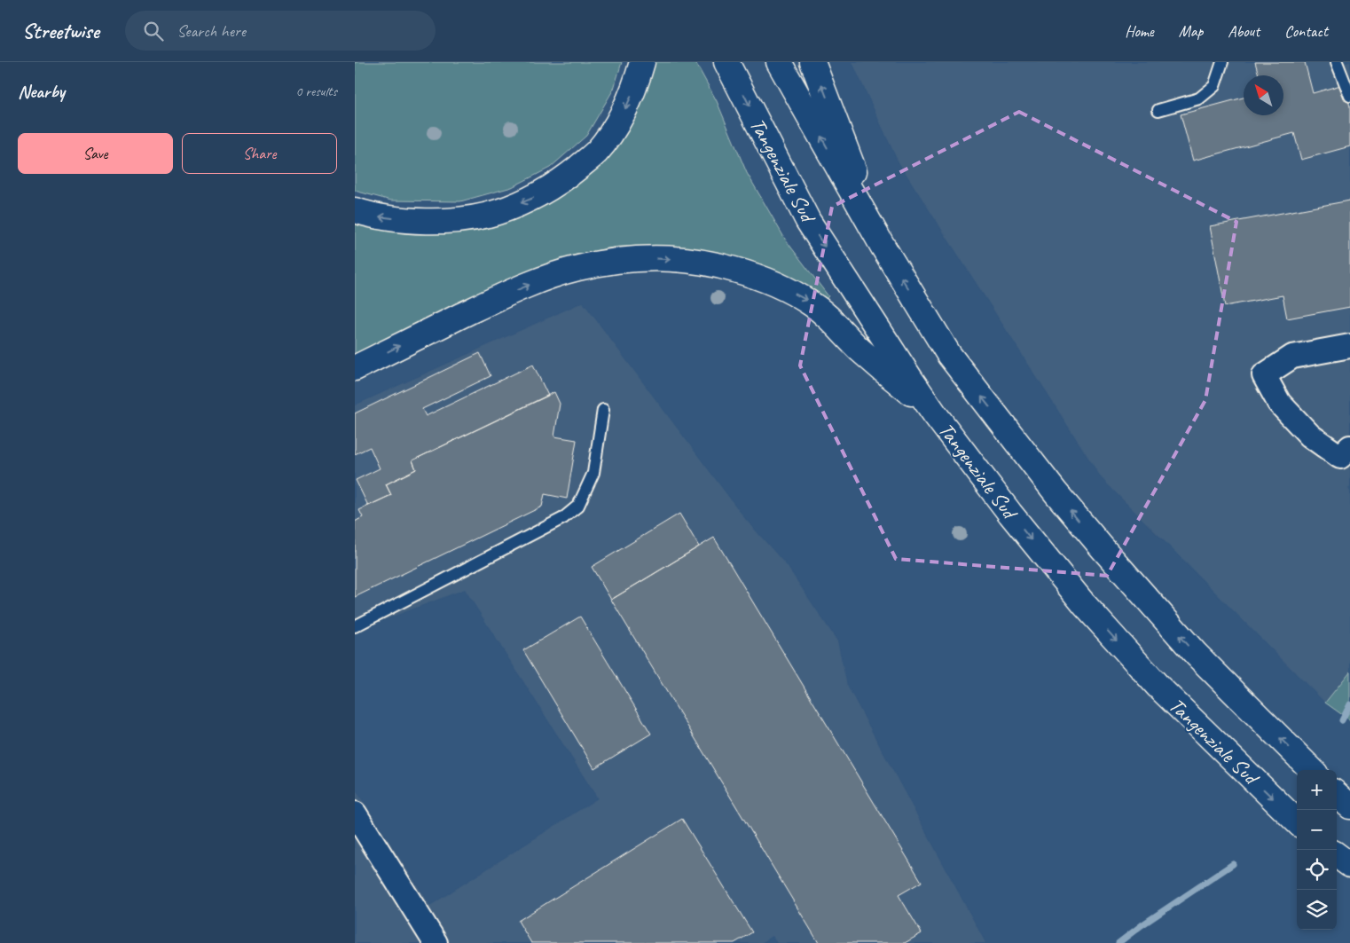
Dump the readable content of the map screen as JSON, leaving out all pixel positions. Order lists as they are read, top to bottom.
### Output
{
  "streets": {
    "highway": ["Tangenziale Sud"]
  },
  "north": "top left",
  "page": {
    "header": "Streetwise",
    "search": "Search here",
    "nav": [
      "Home",
      "Map",
      "About",
      "Contact"
    ],
    "heading": ["Nearby", "0 results"],
    "buttons": ["Save", "Share"],
    "map_buttons": ["+", "−"]
  }
}
